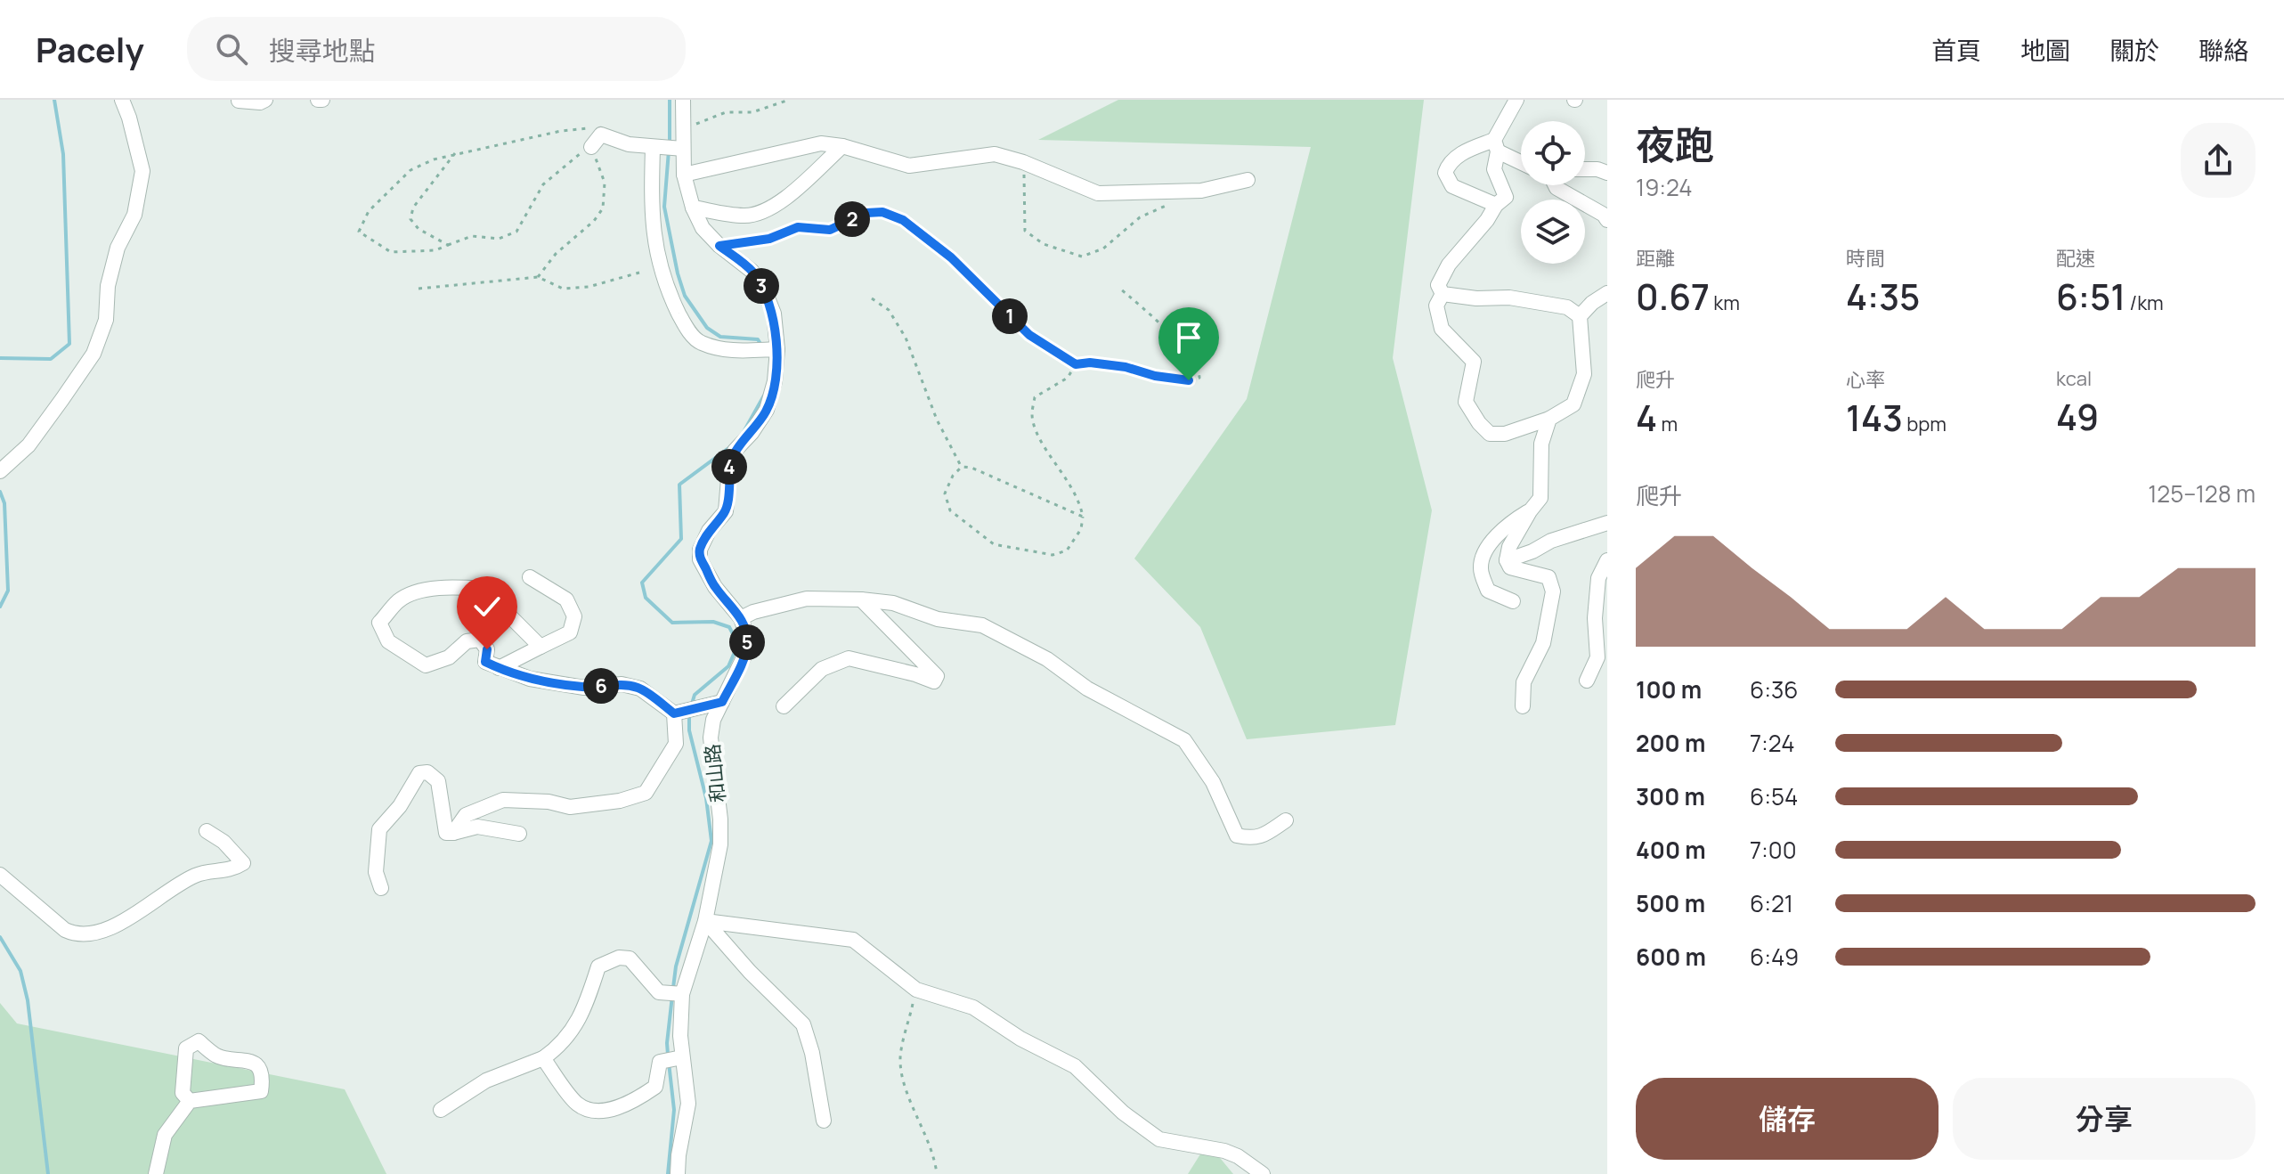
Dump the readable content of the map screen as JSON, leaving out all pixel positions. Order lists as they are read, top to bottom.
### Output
{
  "streets": {
    "street": ["和山路"]
  },
  "page": {
    "header": "Pacely",
    "search": "搜尋地點",
    "nav": [
      "首頁",
      "地圖",
      "關於",
      "聯絡"
    ],
    "heading": ["夜跑", "19:24"],
    "pins": [
      "2",
      "3",
      "1",
      "4",
      "5",
      "6"
    ],
    "stats": [
      ["距離", "0.67 km"],
      ["時間", "4:35"],
      ["配速", "6:51 /km"],
      ["爬升", "4 m"],
      ["心率", "143 bpm"],
      ["kcal", "49"]
    ],
    "chart": ["爬升", "125–128 m"],
    "list": [
      {
        "name": "100 m",
        "note": "6:36"
      },
      {
        "name": "200 m",
        "note": "7:24"
      },
      {
        "name": "300 m",
        "note": "6:54"
      },
      {
        "name": "400 m",
        "note": "7:00"
      },
      {
        "name": "500 m",
        "note": "6:21"
      },
      {
        "name": "600 m",
        "note": "6:49"
      }
    ],
    "buttons": ["儲存", "分享"]
  }
}
